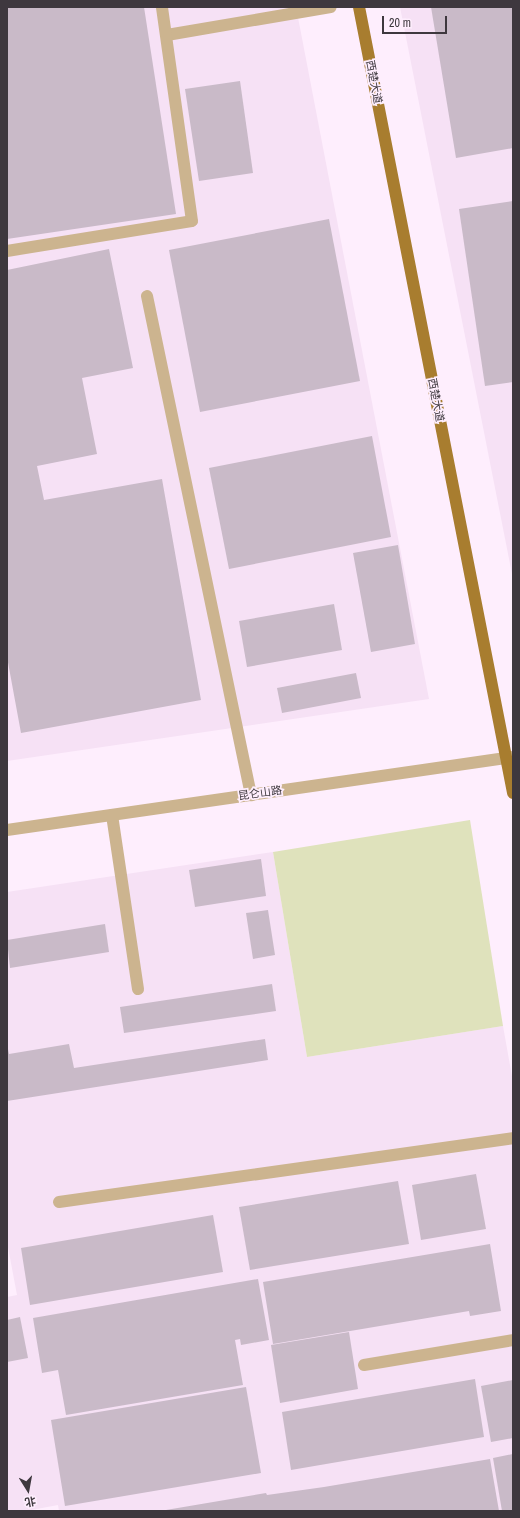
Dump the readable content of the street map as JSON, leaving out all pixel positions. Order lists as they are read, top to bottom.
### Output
{
  "streets": {
    "main road": ["西楚大道"],
    "street": ["昆仑山路"]
  },
  "crossings": [
    ["西楚大道", "昆仑山路"]
  ],
  "scale_bar": "20 m",
  "north": "bottom"
}
